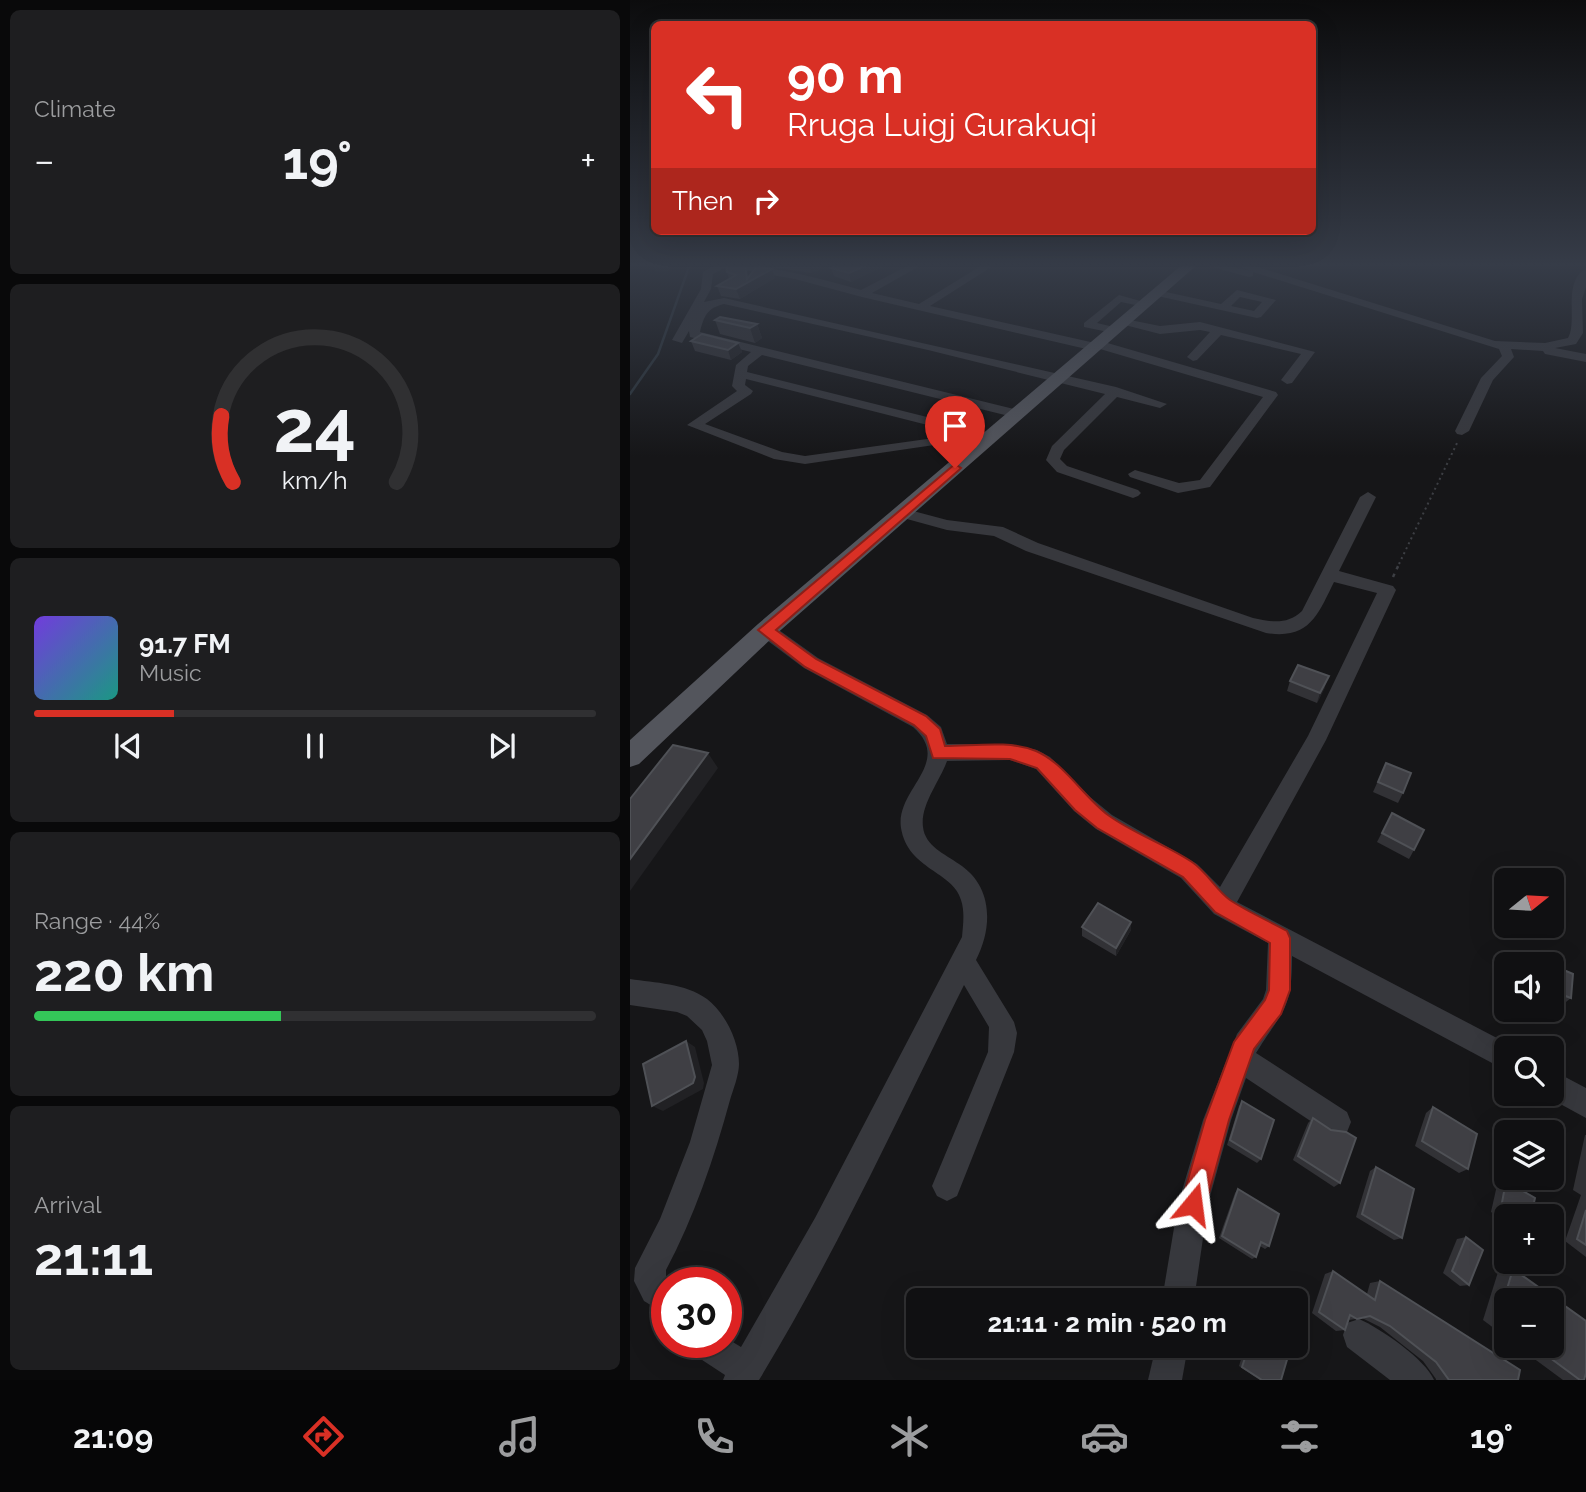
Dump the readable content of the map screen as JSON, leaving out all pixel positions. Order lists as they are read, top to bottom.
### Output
{
  "north": "right",
  "page": {
    "tile": [
      "Climate",
      ["Range · 44%", "220 km"],
      ["Arrival", "21:11"]
    ],
    "turn": ["90 m", "Rruga Luigj Gurakuqi"],
    "heat": ["−", "19°", "+"],
    "then": "Then",
    "song": ["91.7 FM", "Music"],
    "map_buttons": ["+", "−"],
    "limit": "30",
    "trip": "21:11 · 2 min · 520 m",
    "tabs": ["21:09", "19°"],
    "gauge": ["24", "km/h"]
  }
}
